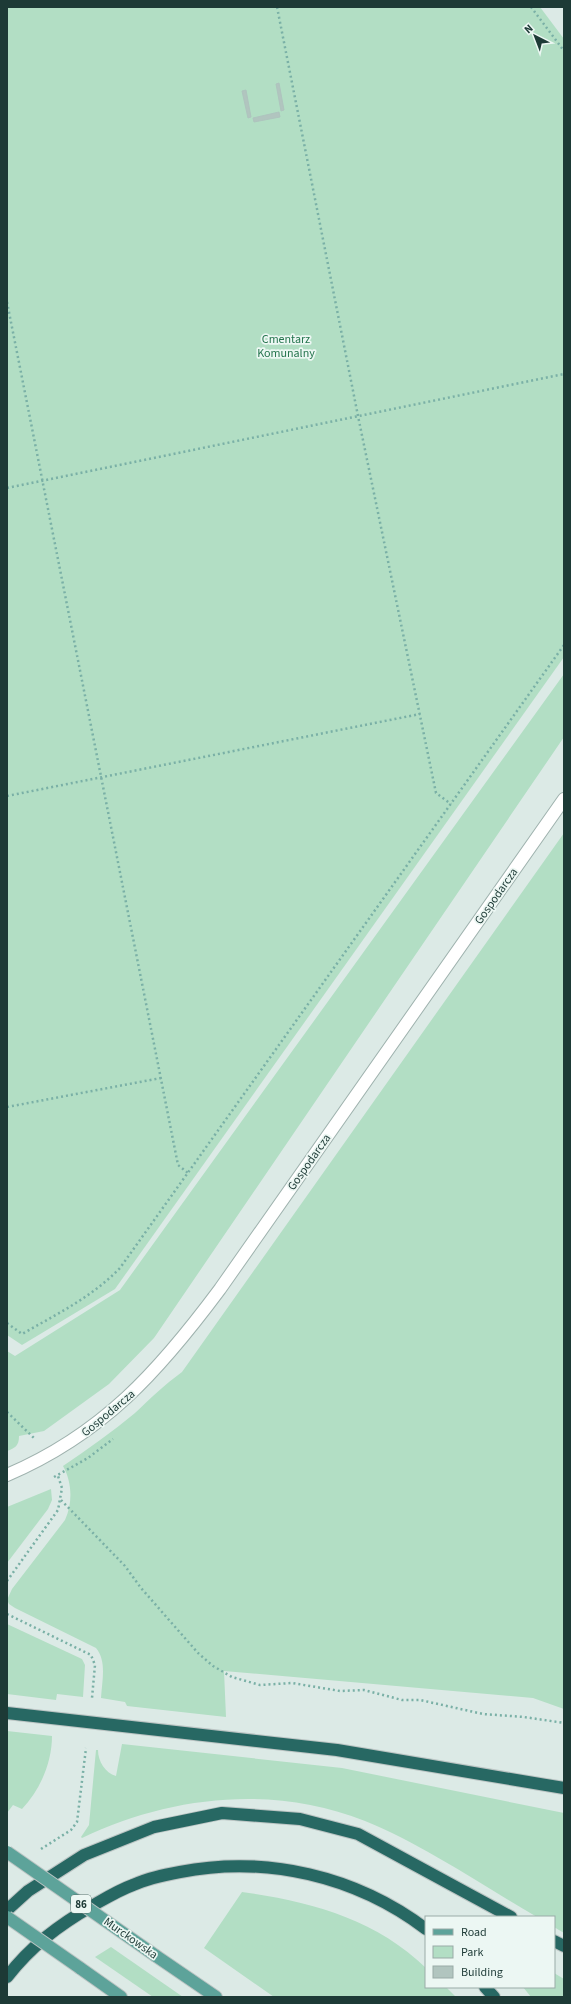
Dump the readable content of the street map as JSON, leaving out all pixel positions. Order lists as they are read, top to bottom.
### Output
{
  "streets": {
    "main road": ["86", "Murckowska"],
    "street": ["Gospodarcza"]
  },
  "parks": ["Cmentarz Komunalny"],
  "legend": ["Road", "Park", "Building"],
  "north": "top left"
}
